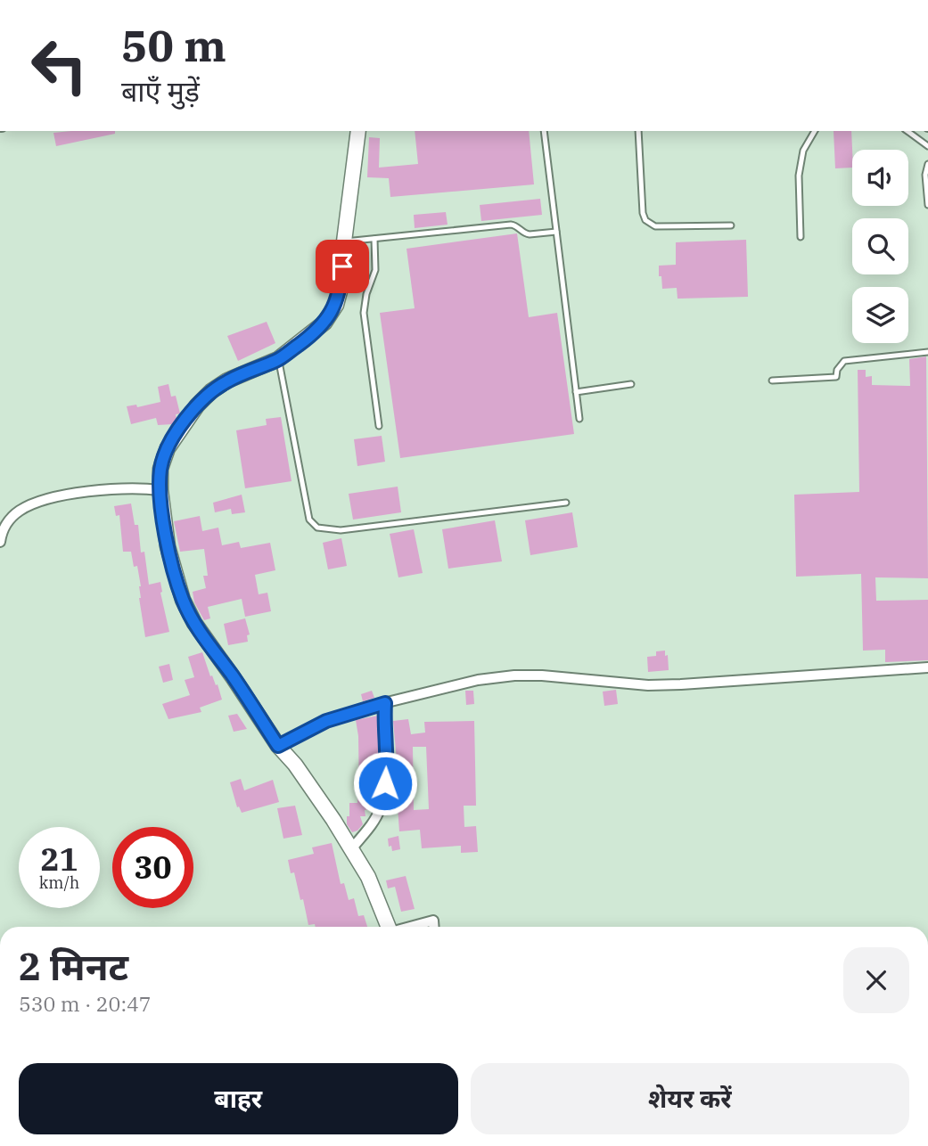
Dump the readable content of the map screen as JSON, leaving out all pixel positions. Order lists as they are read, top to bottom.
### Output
{
  "page": {
    "turn": ["50 m", "बाएँ मुड़ें"],
    "speed": "21 km/h",
    "limit": "30",
    "heading": ["2 मिनट", "530 m · 20:47"],
    "buttons": ["बाहर", "शेयर करें"]
  }
}
